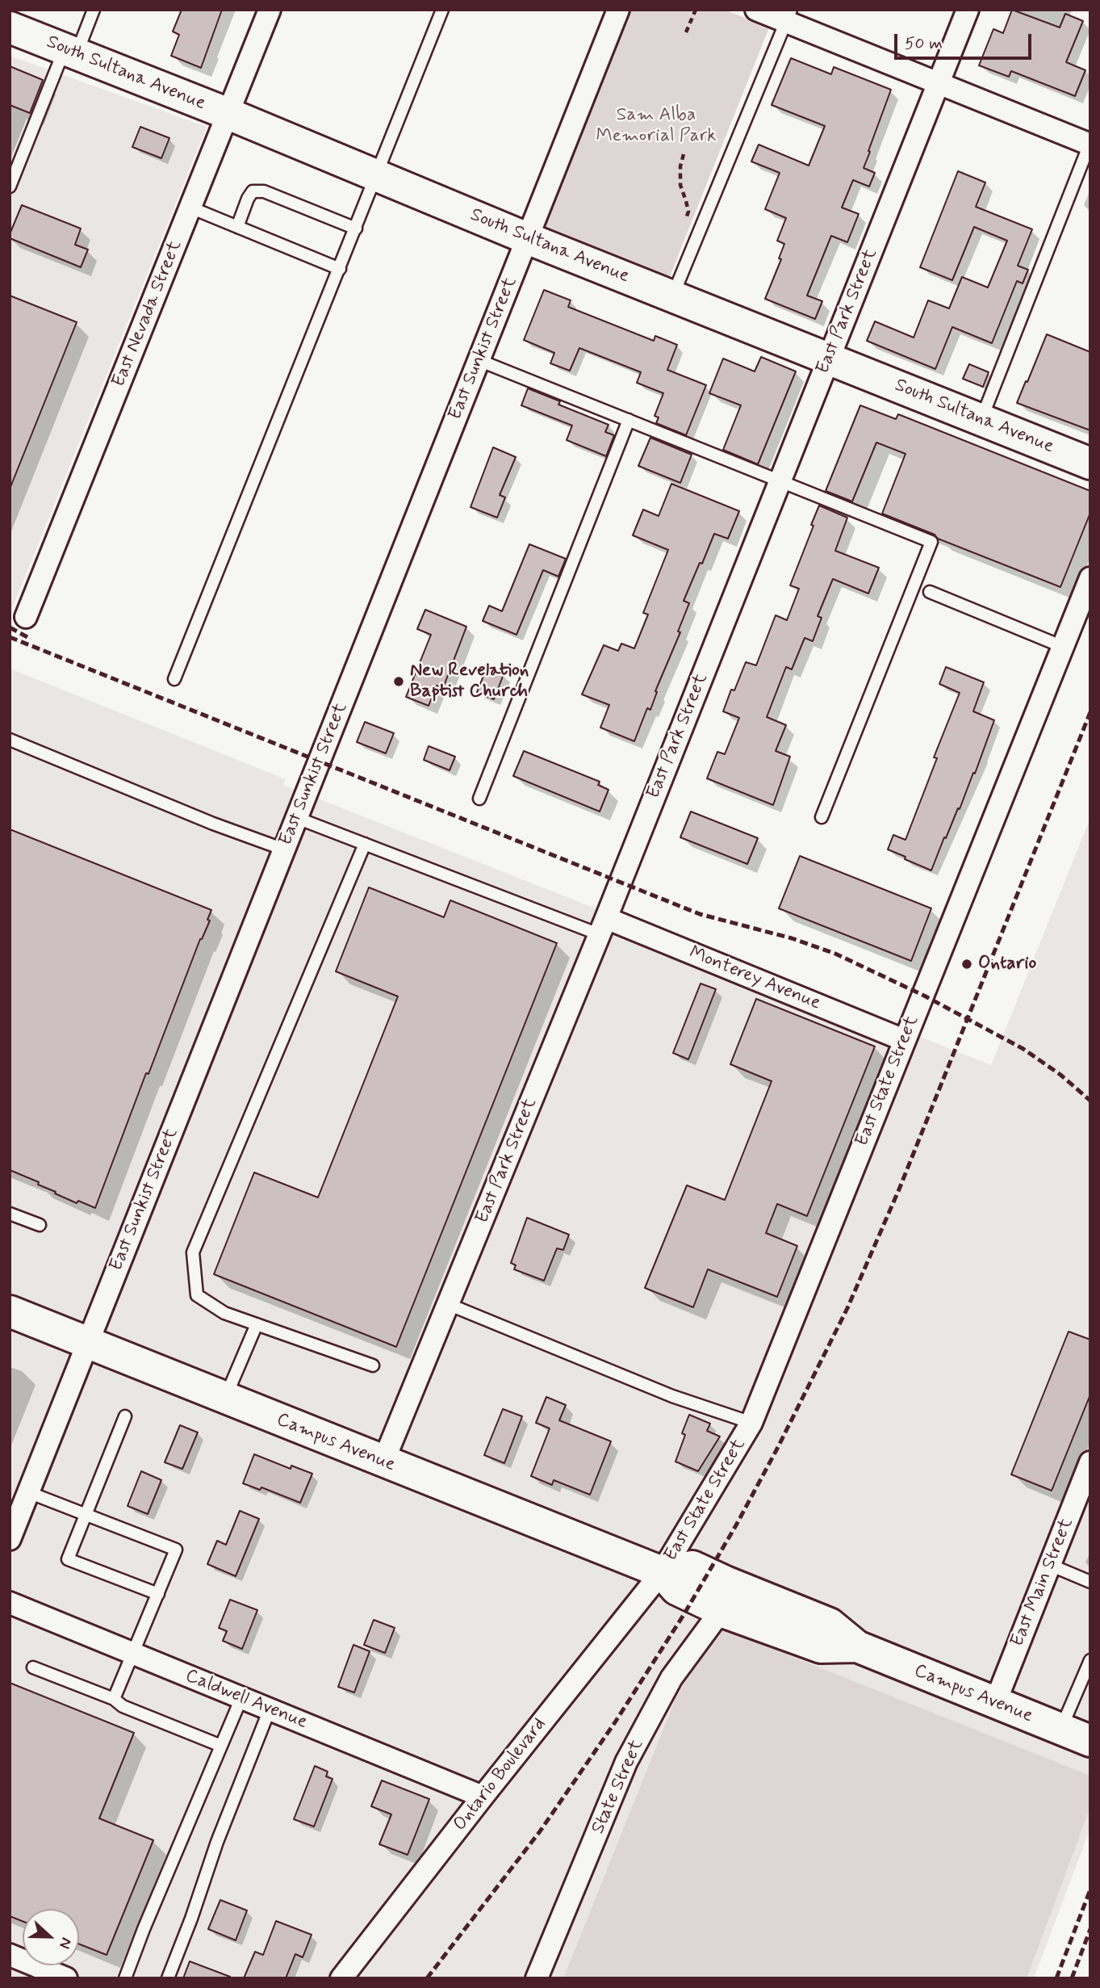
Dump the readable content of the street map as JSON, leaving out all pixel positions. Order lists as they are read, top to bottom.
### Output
{
  "streets": {
    "street": [
      "South Sultana Avenue",
      "East Park Street",
      "East Nevada Street",
      "East Sunkist Street",
      "Monterey Avenue",
      "East State Street",
      "Campus Avenue",
      "East Main Street",
      "Caldwell Avenue",
      "Ontario Boulevard",
      "State Street"
    ]
  },
  "crossings": [
    ["South Sultana Avenue", "East Park Street"],
    ["South Sultana Avenue", "East Nevada Street"],
    ["South Sultana Avenue", "East Sunkist Street"],
    ["East Park Street", "Monterey Avenue"],
    ["East Park Street", "Campus Avenue"],
    ["East Sunkist Street", "Campus Avenue"],
    ["Monterey Avenue", "East State Street"],
    ["East State Street", "Campus Avenue"],
    ["East State Street", "Ontario Boulevard"],
    ["Campus Avenue", "East Main Street"],
    ["Campus Avenue", "Ontario Boulevard"],
    ["Campus Avenue", "State Street"],
    ["Caldwell Avenue", "Ontario Boulevard"]
  ],
  "parks": ["Sam Alba Memorial Park"],
  "places": ["New Revelation Baptist Church", "Ontario"],
  "scale_bar": "50 m",
  "north": "right"
}
